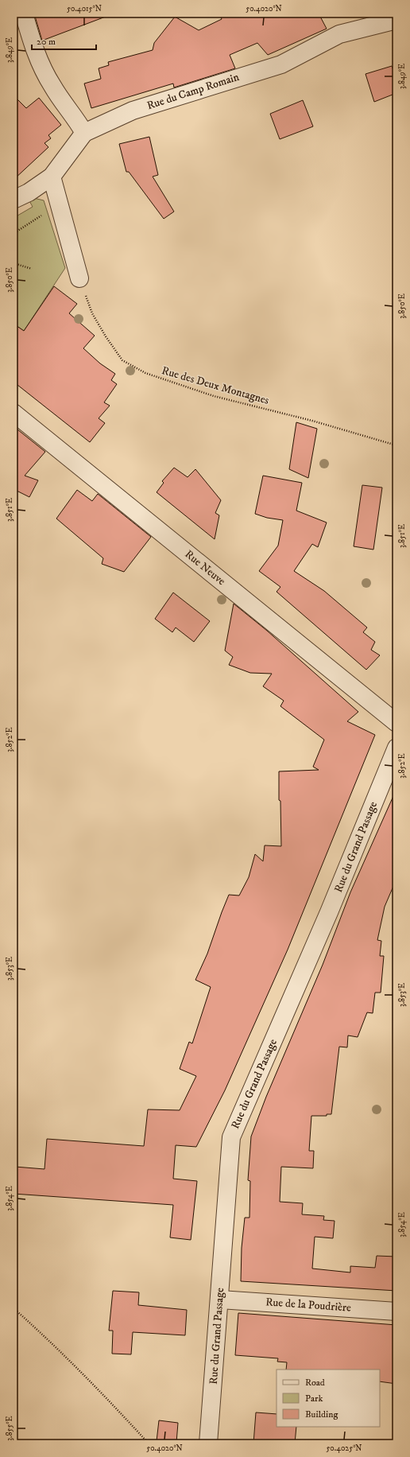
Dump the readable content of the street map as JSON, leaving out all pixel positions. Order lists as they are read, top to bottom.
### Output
{
  "streets": {
    "street": [
      "Rue du Camp Romain",
      "Rue Neuve",
      "Rue du Grand Passage",
      "Rue de la Poudrière"
    ],
    "path": ["Rue des Deux Montagnes"]
  },
  "crossings": [
    ["Rue du Grand Passage", "Rue de la Poudrière"]
  ],
  "legend": ["Road", "Park", "Building"],
  "scale_bar": "20 m",
  "coordinates": [
    "50.4015°N",
    "50.4020°N",
    "3.849°E",
    "3.850°E",
    "3.851°E",
    "3.852°E",
    "3.853°E",
    "3.854°E",
    "3.855°E",
    "50.4025°N"
  ]
}
